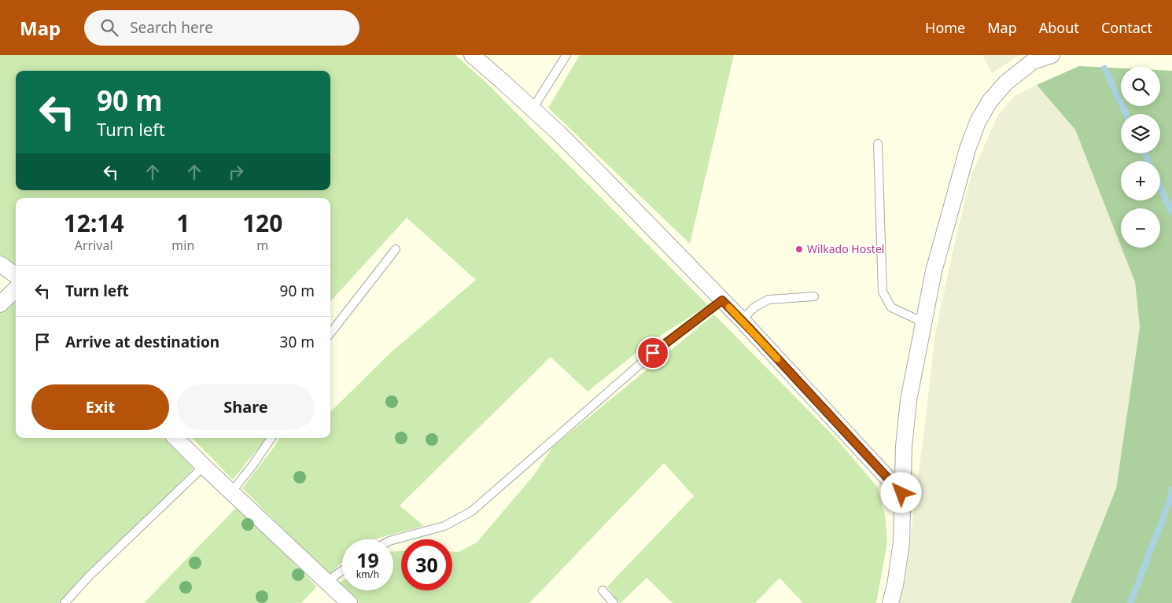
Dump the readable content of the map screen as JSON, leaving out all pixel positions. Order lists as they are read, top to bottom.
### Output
{
  "places": ["Wilkado Hostel"],
  "page": {
    "header": "Map",
    "search": "Search here",
    "nav": [
      "Home",
      "Map",
      "About",
      "Contact"
    ],
    "map_buttons": ["+", "−"],
    "turn": ["90 m", "Turn left"],
    "eta": [
      "12:14",
      "Arrival",
      "1",
      "min",
      "120",
      "m"
    ],
    "list": [
      {
        "name": "Turn left",
        "value": "90 m"
      },
      {
        "name": "Arrive at destination",
        "value": "30 m"
      }
    ],
    "buttons": ["Exit", "Share"],
    "speed": "19 km/h",
    "limit": "30"
  }
}
